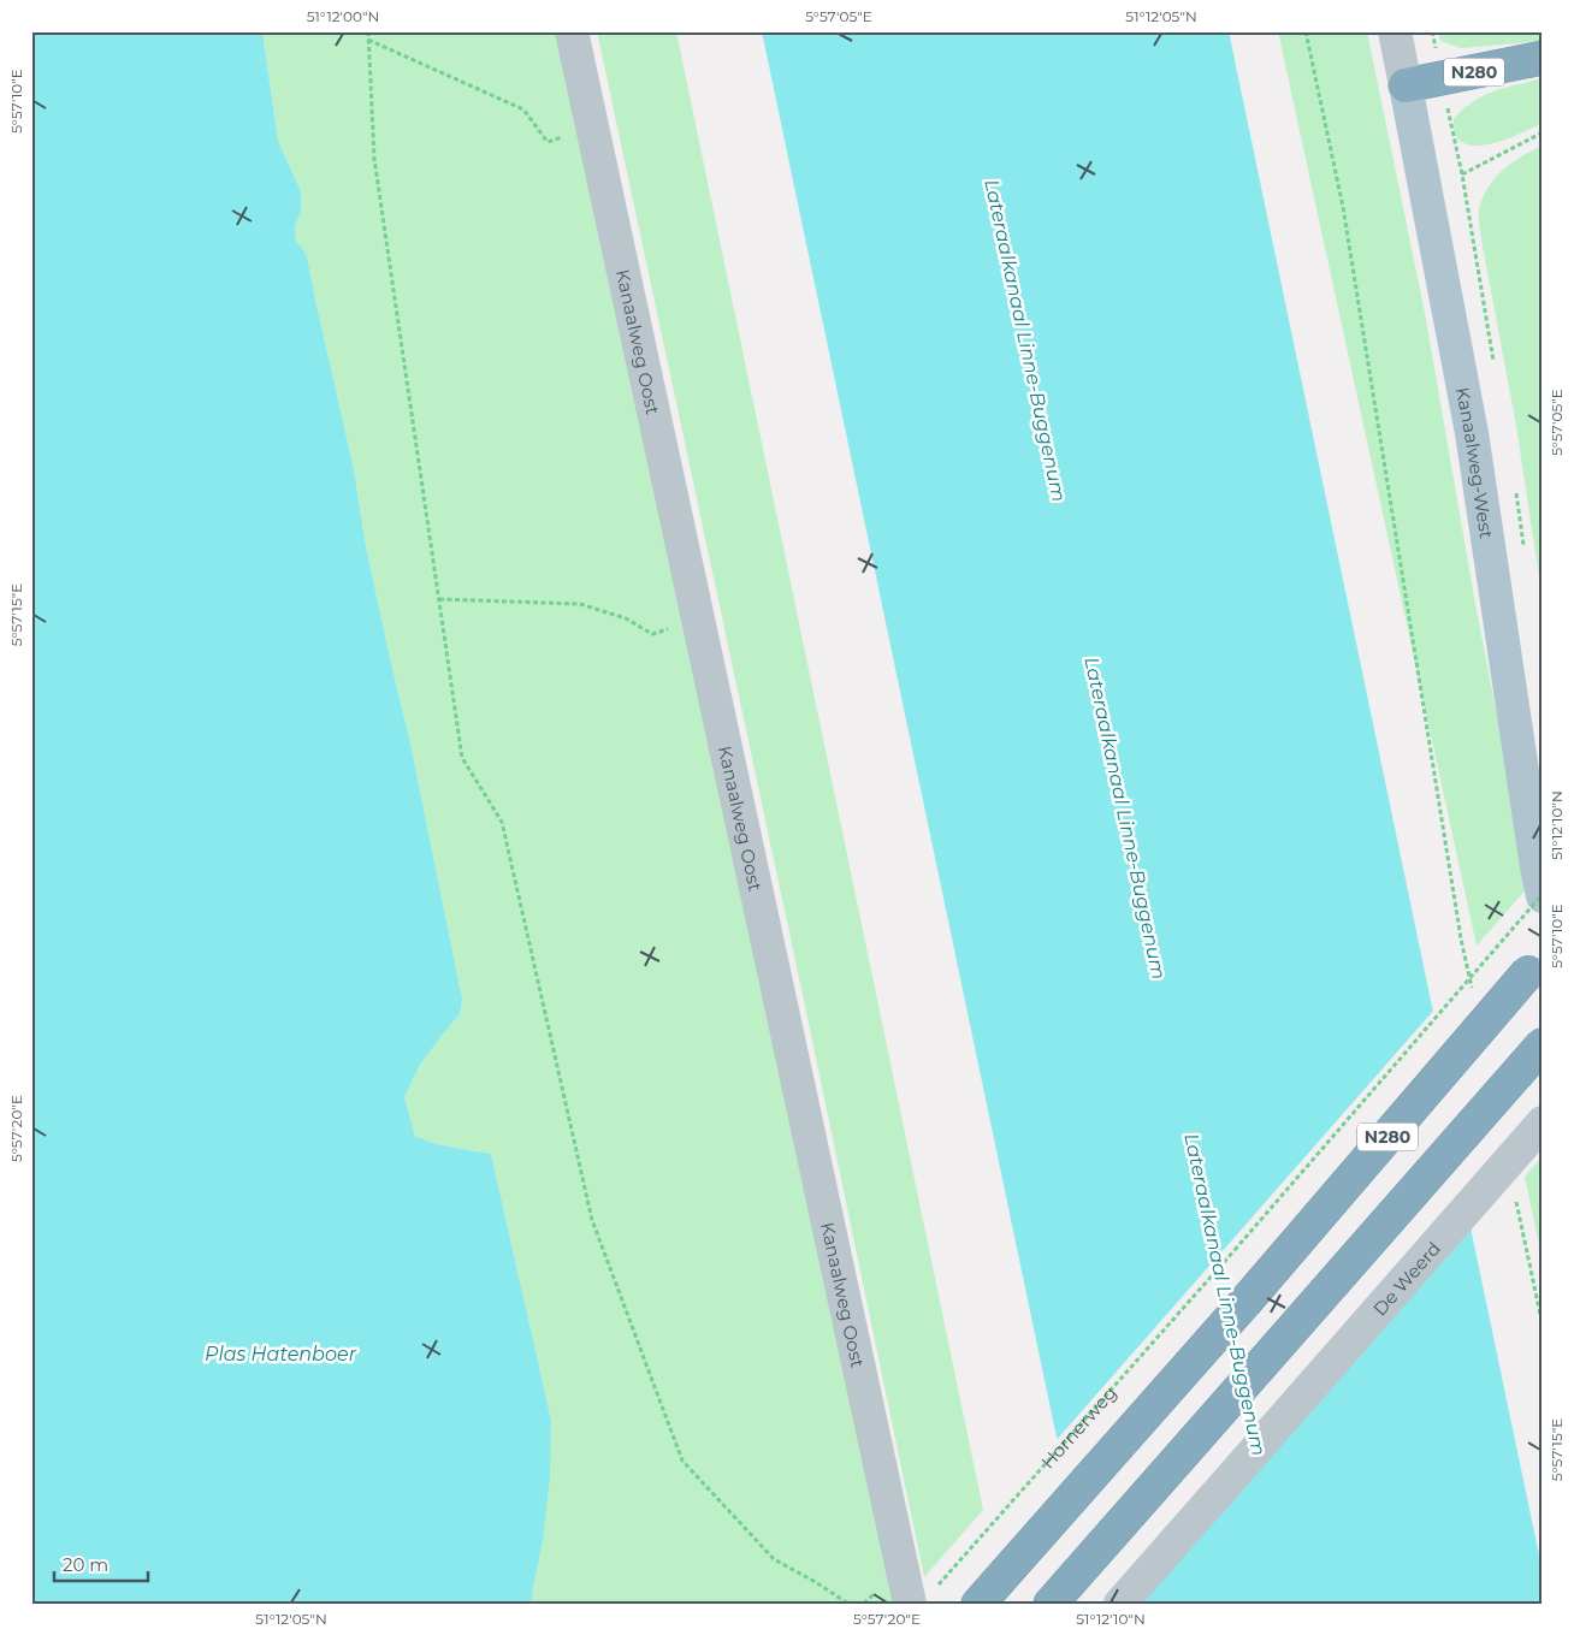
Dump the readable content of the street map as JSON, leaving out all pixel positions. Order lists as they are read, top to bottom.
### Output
{
  "streets": {
    "highway": ["N280"],
    "main road": ["Kanaalweg-West"],
    "street": ["Kanaalweg Oost", "De Weerd"],
    "path": ["Hornerweg"]
  },
  "crossings": [
    ["N280", "Kanaalweg-West"],
    ["Kanaalweg-West", "Hornerweg"]
  ],
  "water": ["Lateraalkanaal Linne-Buggenum", "Plas Hatenboer"],
  "scale_bar": "20 m",
  "coordinates": [
    "51°12'00\"N",
    "5°57'05\"E",
    "51°12'05\"N",
    "5°57'10\"E",
    "5°57'15\"E",
    "51°12'10\"N",
    "5°57'20\"E"
  ]
}
